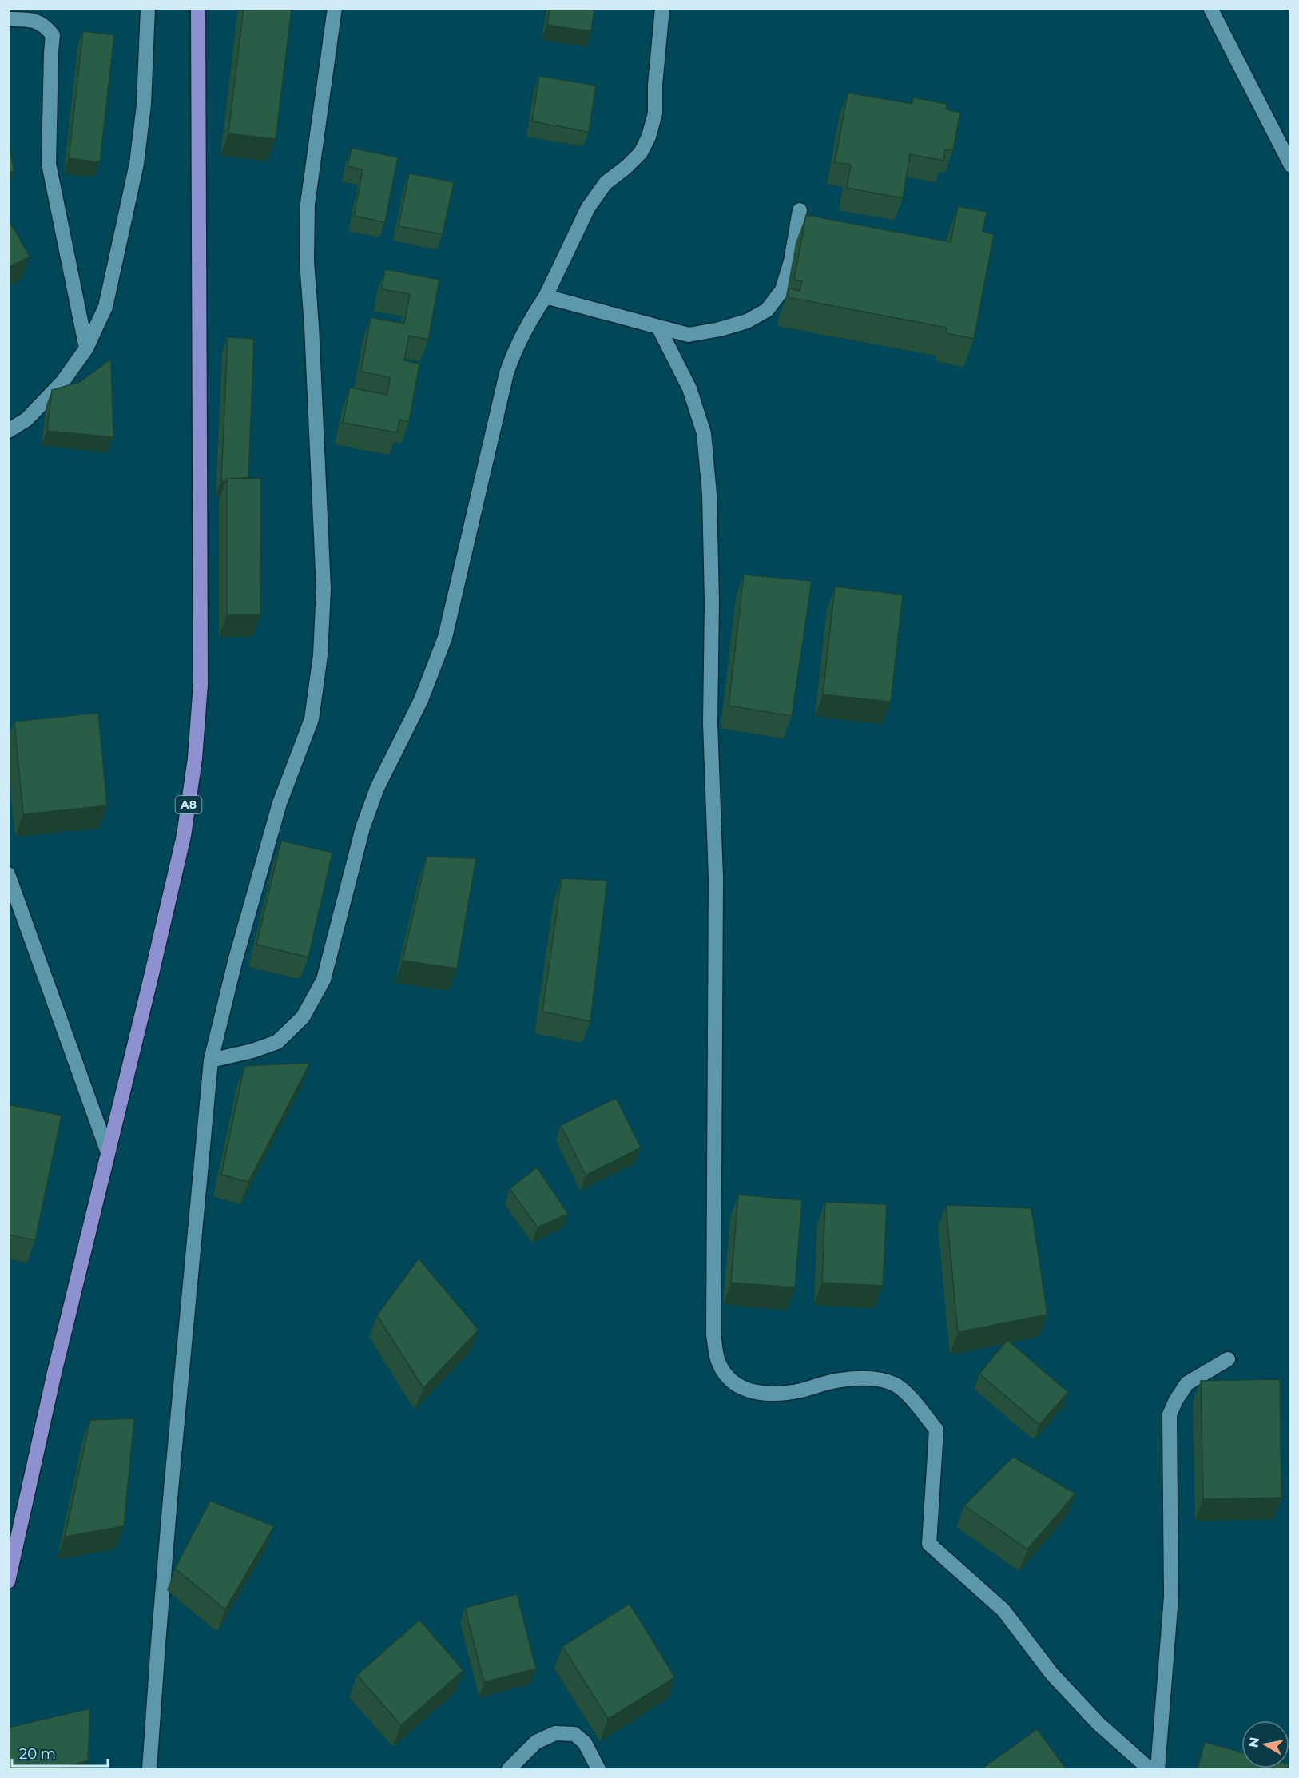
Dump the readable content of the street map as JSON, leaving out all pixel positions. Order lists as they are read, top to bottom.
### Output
{
  "streets": {
    "highway": ["A8"]
  },
  "scale_bar": "20 m",
  "north": "left"
}
